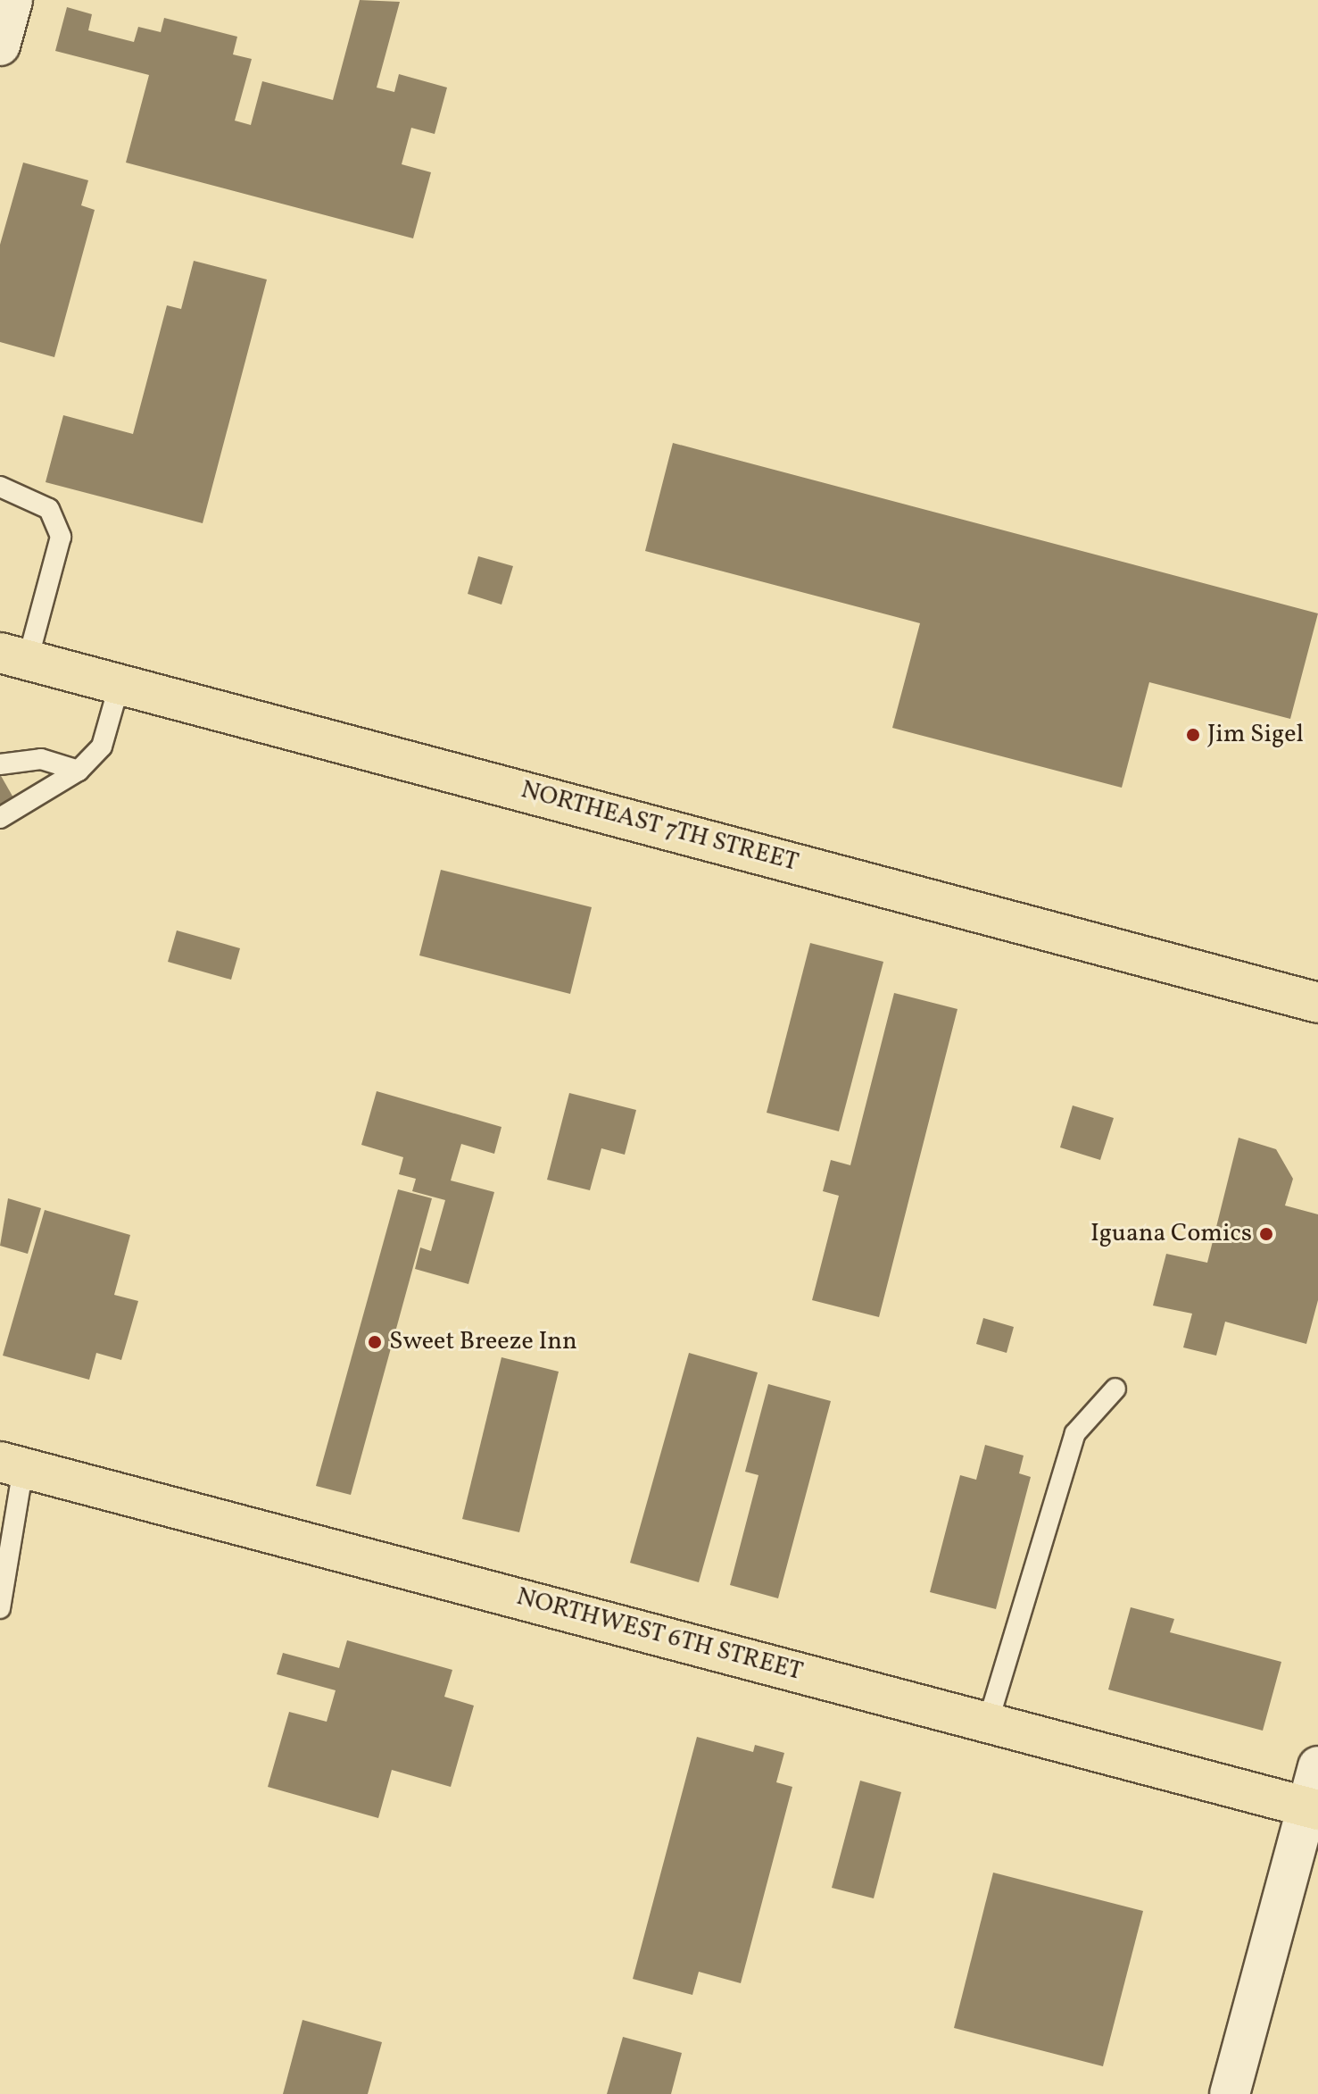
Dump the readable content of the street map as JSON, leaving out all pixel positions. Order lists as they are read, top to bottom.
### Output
{
  "streets": {
    "highway": ["NORTHEAST 7TH STREET", "NORTHWEST 6TH STREET"]
  },
  "places": ["Jim Sigel", "Iguana Comics", "Sweet Breeze Inn"]
}
